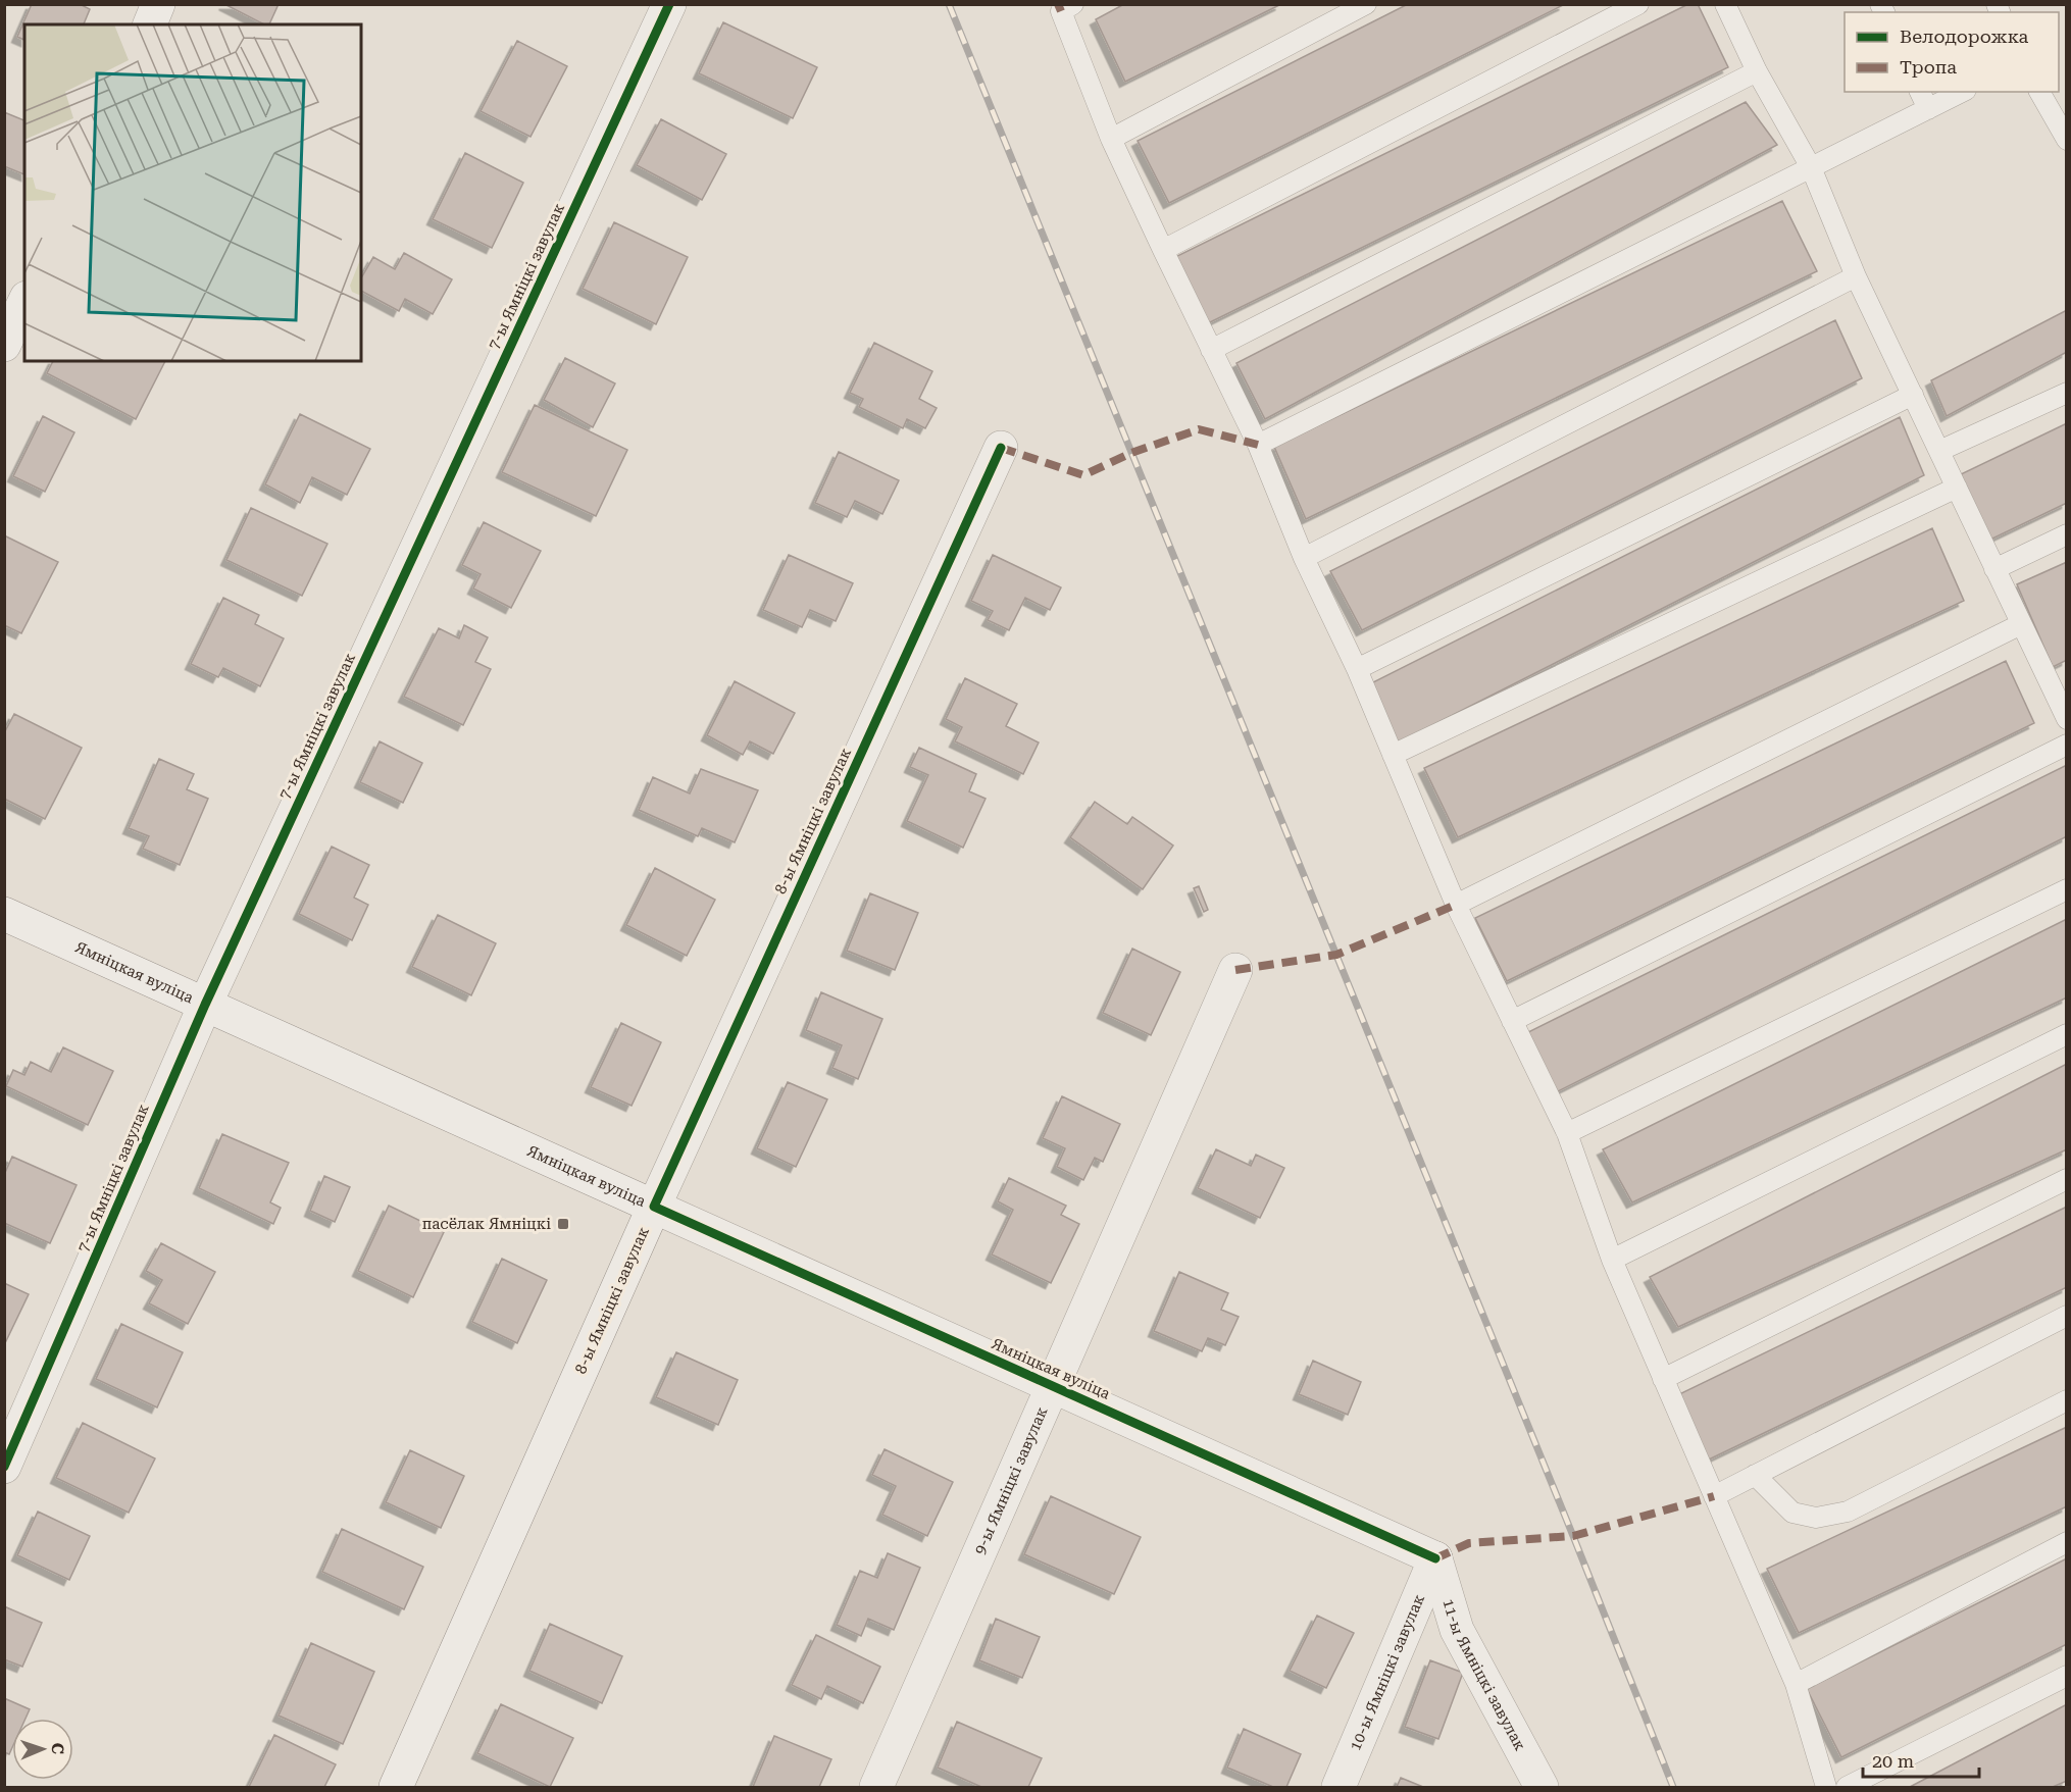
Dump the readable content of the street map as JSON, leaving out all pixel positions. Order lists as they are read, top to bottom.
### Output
{
  "streets": {
    "street": [
      "7-ы Ямніцкі завулак",
      "8-ы Ямніцкі завулак",
      "Ямніцкая вуліца",
      "9-ы Ямніцкі завулак",
      "10-ы Ямніцкі завулак",
      "11-ы Ямніцкі завулак"
    ]
  },
  "crossings": [
    ["7-ы Ямніцкі завулак", "Ямніцкая вуліца"],
    ["8-ы Ямніцкі завулак", "Ямніцкая вуліца"],
    ["Ямніцкая вуліца", "9-ы Ямніцкі завулак"],
    ["Ямніцкая вуліца", "10-ы Ямніцкі завулак"],
    ["Ямніцкая вуліца", "11-ы Ямніцкі завулак"],
    ["10-ы Ямніцкі завулак", "11-ы Ямніцкі завулак"]
  ],
  "places": {
    "transit": ["пасёлак Ямніцкі"]
  },
  "legend": ["Велодорожка", "Тропа"],
  "scale_bar": "20 m",
  "north": "right"
}
